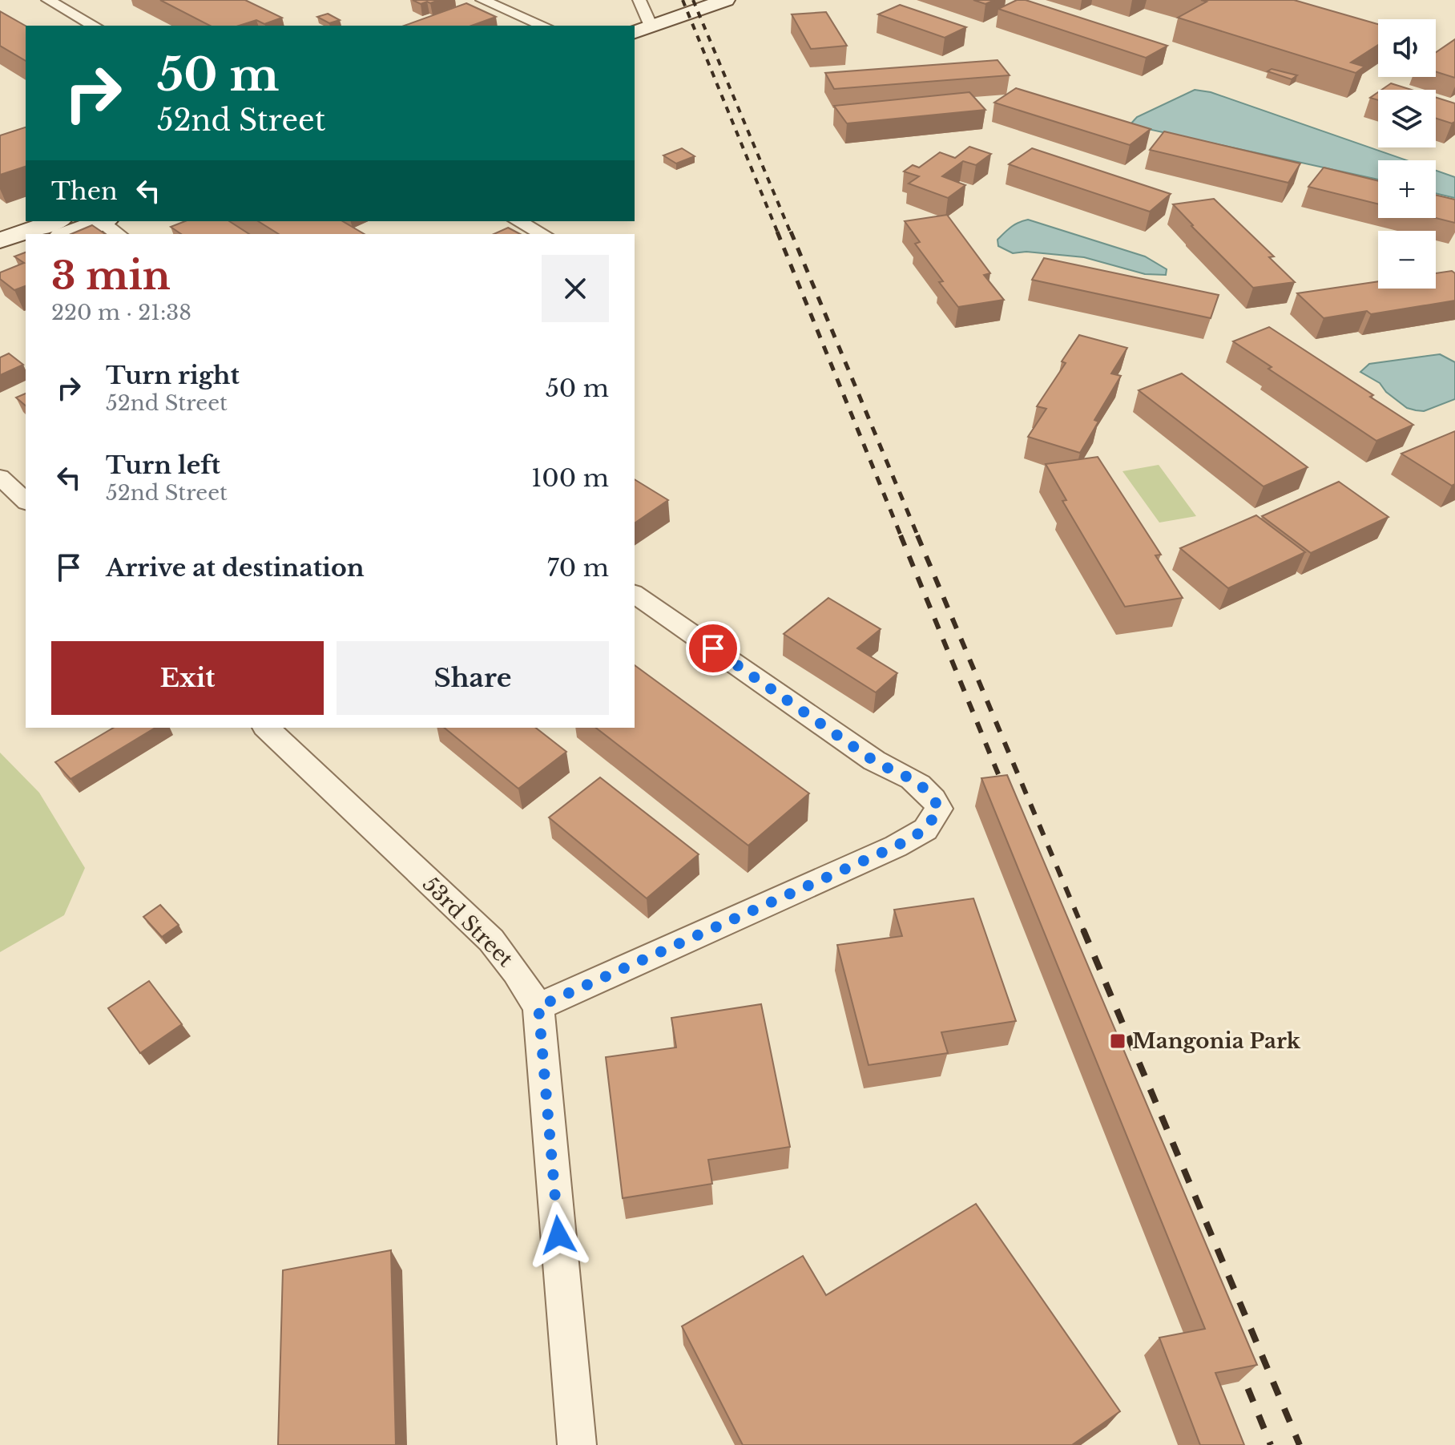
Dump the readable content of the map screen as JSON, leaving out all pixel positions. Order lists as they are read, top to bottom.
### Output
{
  "streets": {
    "street": ["53rd Street"]
  },
  "places": {
    "transit": ["Mangonia Park"]
  },
  "page": {
    "map_buttons": ["+", "−"],
    "turn": ["50 m", "52nd Street"],
    "then": "Then",
    "heading": ["3 min", "220 m · 21:38"],
    "list": [
      {
        "name": "Turn right",
        "note": "52nd Street",
        "value": "50 m"
      },
      {
        "name": "Turn left",
        "note": "52nd Street",
        "value": "100 m"
      },
      {
        "name": "Arrive at destination",
        "value": "70 m"
      }
    ],
    "buttons": ["Exit", "Share"]
  }
}
